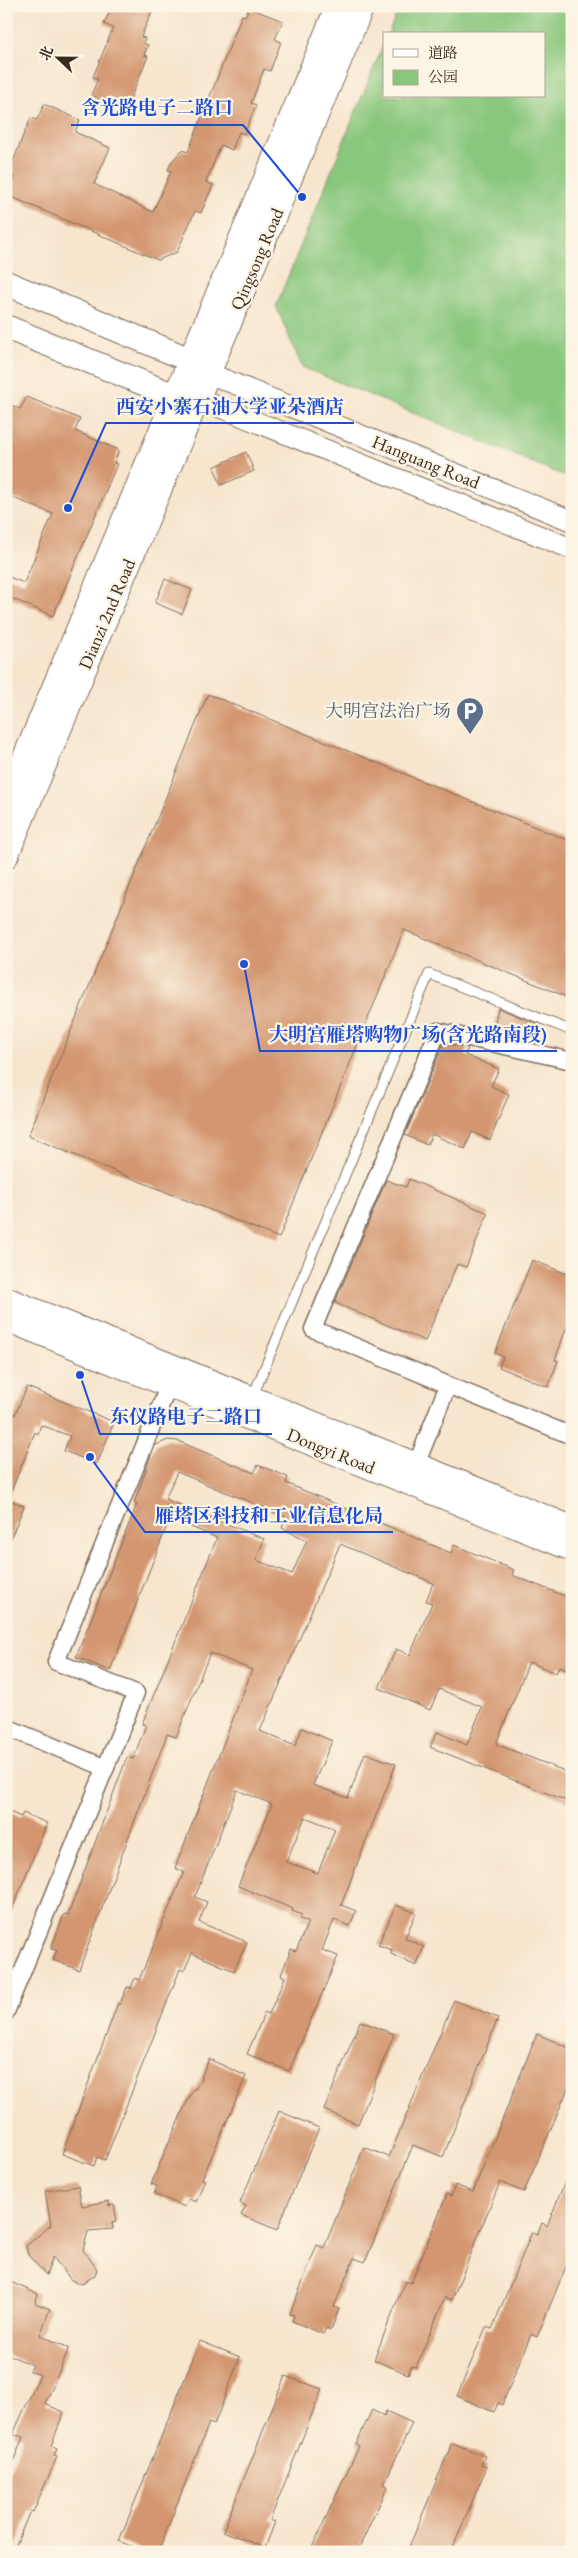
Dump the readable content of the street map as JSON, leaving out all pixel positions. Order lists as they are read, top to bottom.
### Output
{
  "streets": {
    "main road": [
      "Qingsong Road",
      "Hanguang Road",
      "Dianzi 2nd Road",
      "Dongyi Road"
    ]
  },
  "crossings": [
    ["Qingsong Road", "Hanguang Road"],
    ["Qingsong Road", "Dianzi 2nd Road"],
    ["Hanguang Road", "Dianzi 2nd Road"]
  ],
  "places": {
    "other": [
      "含光路电子二路口",
      "西安小寨石油大学亚朵酒店",
      "大明宫雁塔购物广场(含光路南段)",
      "东仪路电子二路口",
      "雁塔区科技和工业信息化局"
    ],
    "parking": ["大明宫法治广场"]
  },
  "legend": ["道路", "公园"],
  "north": "left"
}
